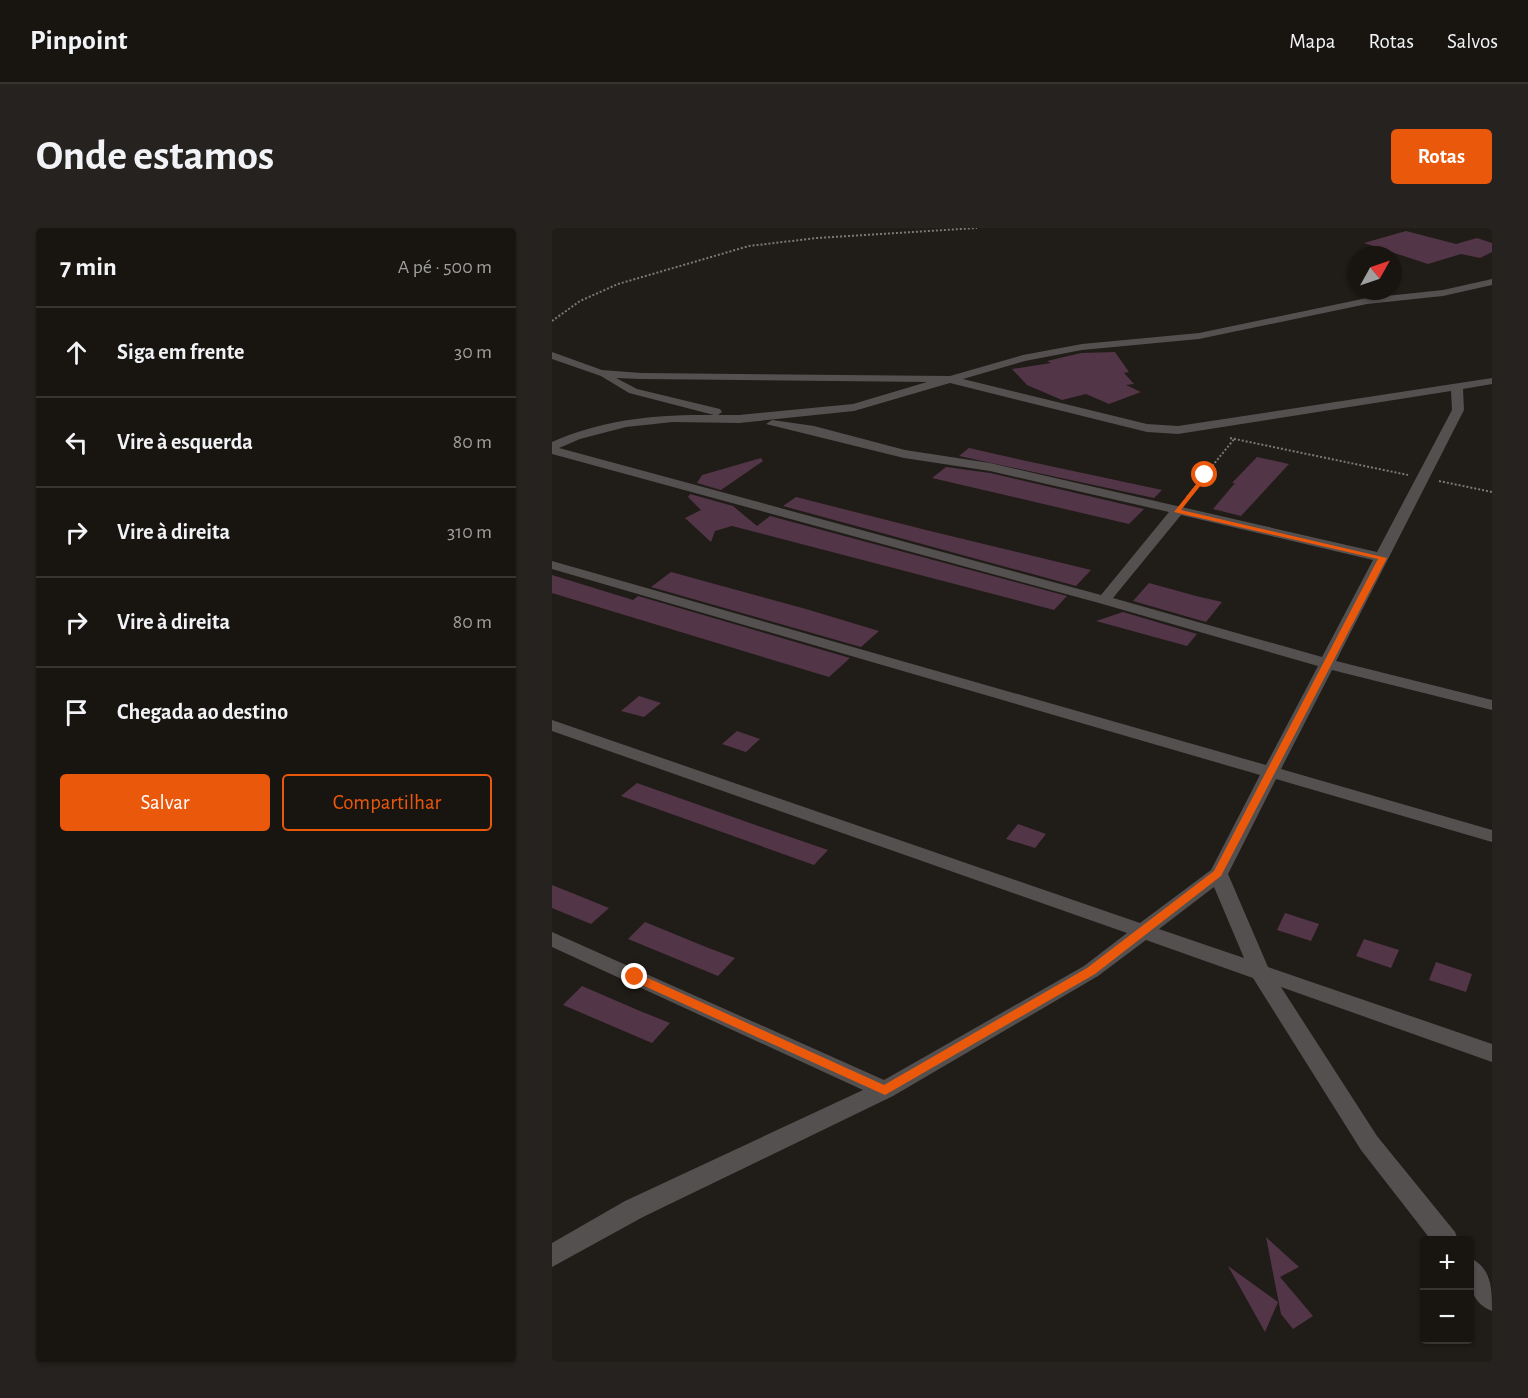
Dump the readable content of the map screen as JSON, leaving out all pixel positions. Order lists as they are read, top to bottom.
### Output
{
  "north": "top right",
  "page": {
    "header": "Pinpoint",
    "nav": ["Mapa", "Rotas", "Salvos"],
    "buttons": [
      "Rotas",
      ["Salvar", "Compartilhar"]
    ],
    "title": "Onde estamos",
    "heading": ["7 min", "A pé · 500 m"],
    "list": [
      ["Siga em frente", "30 m"],
      ["Vire à esquerda", "80 m"],
      ["Vire à direita", "310 m"],
      ["Vire à direita", "80 m"],
      "Chegada ao destino"
    ],
    "map_buttons": ["+", "−"]
  }
}
